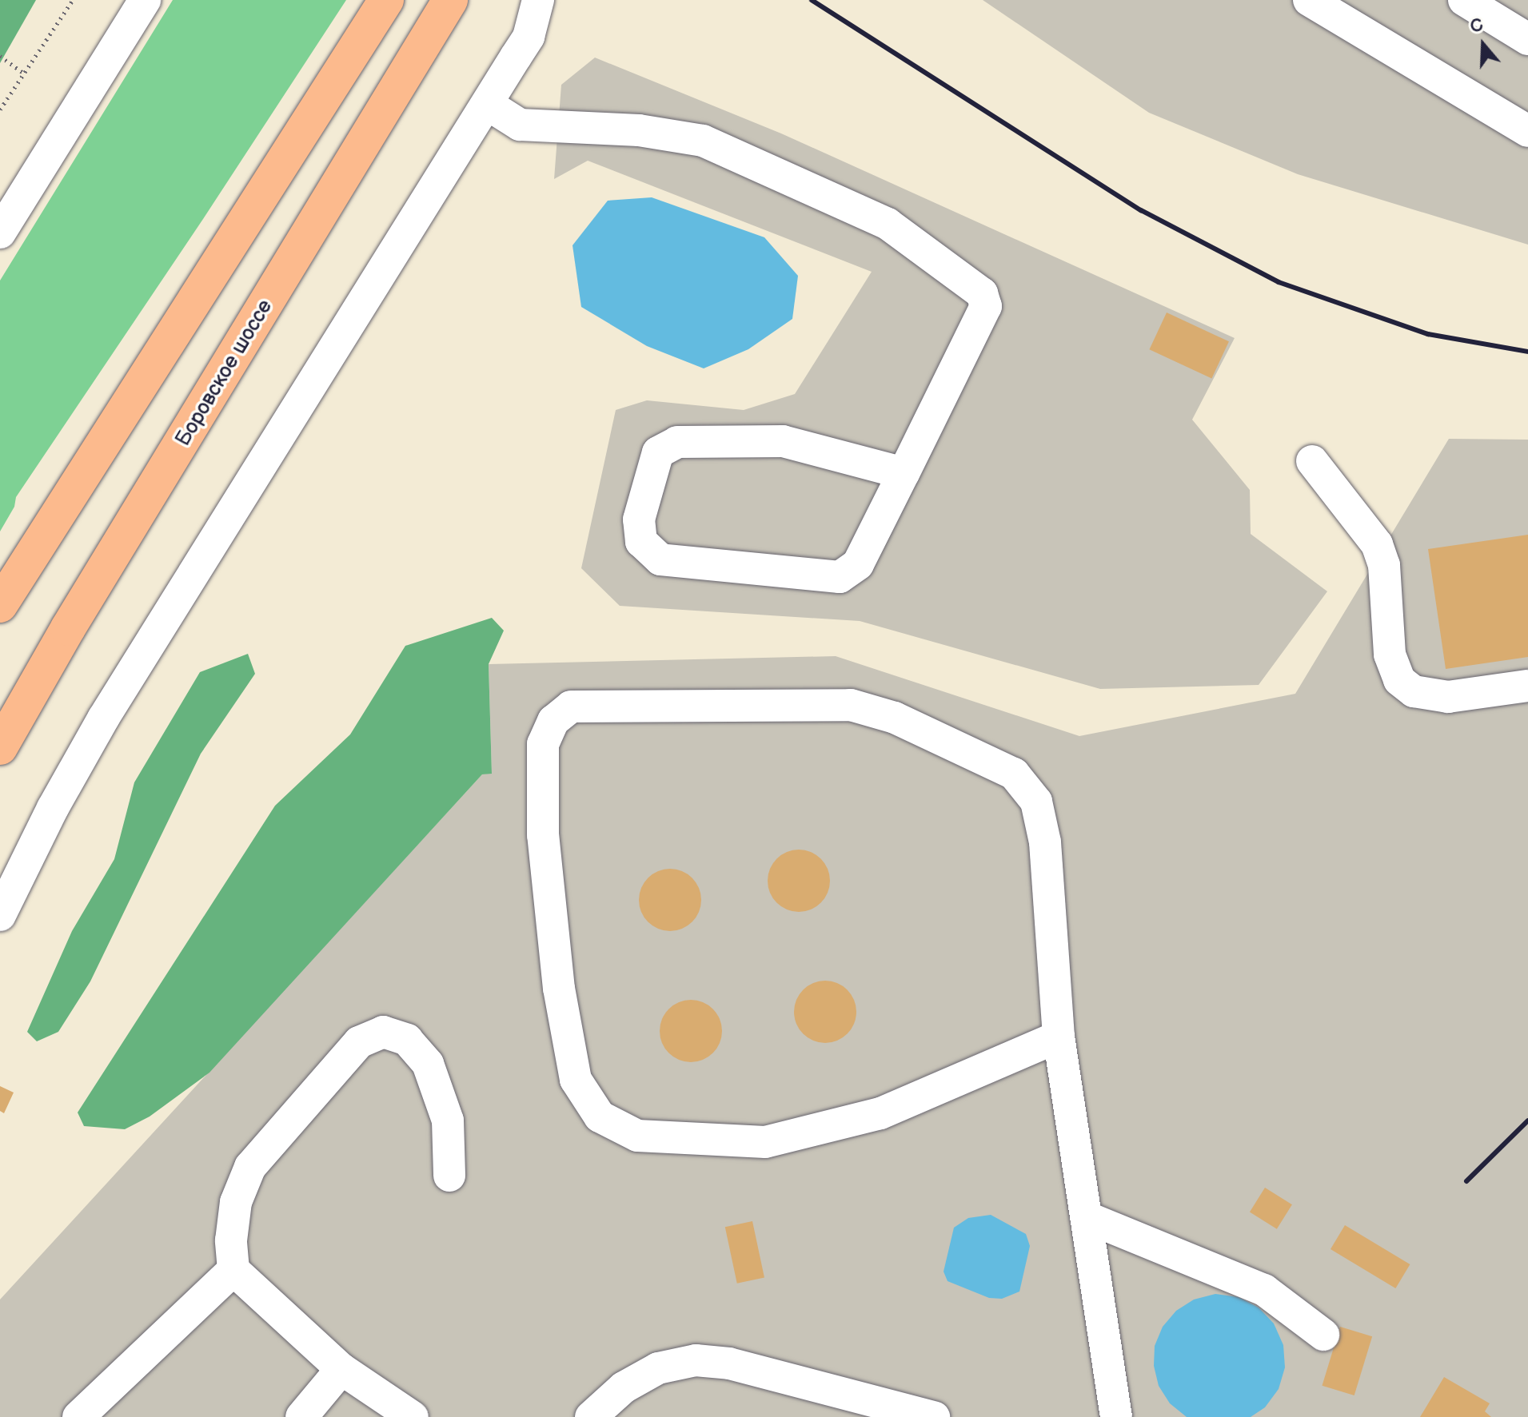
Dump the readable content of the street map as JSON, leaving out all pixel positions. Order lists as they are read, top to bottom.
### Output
{
  "streets": {
    "main road": ["Боровское шоссе"]
  },
  "north": "top"
}
